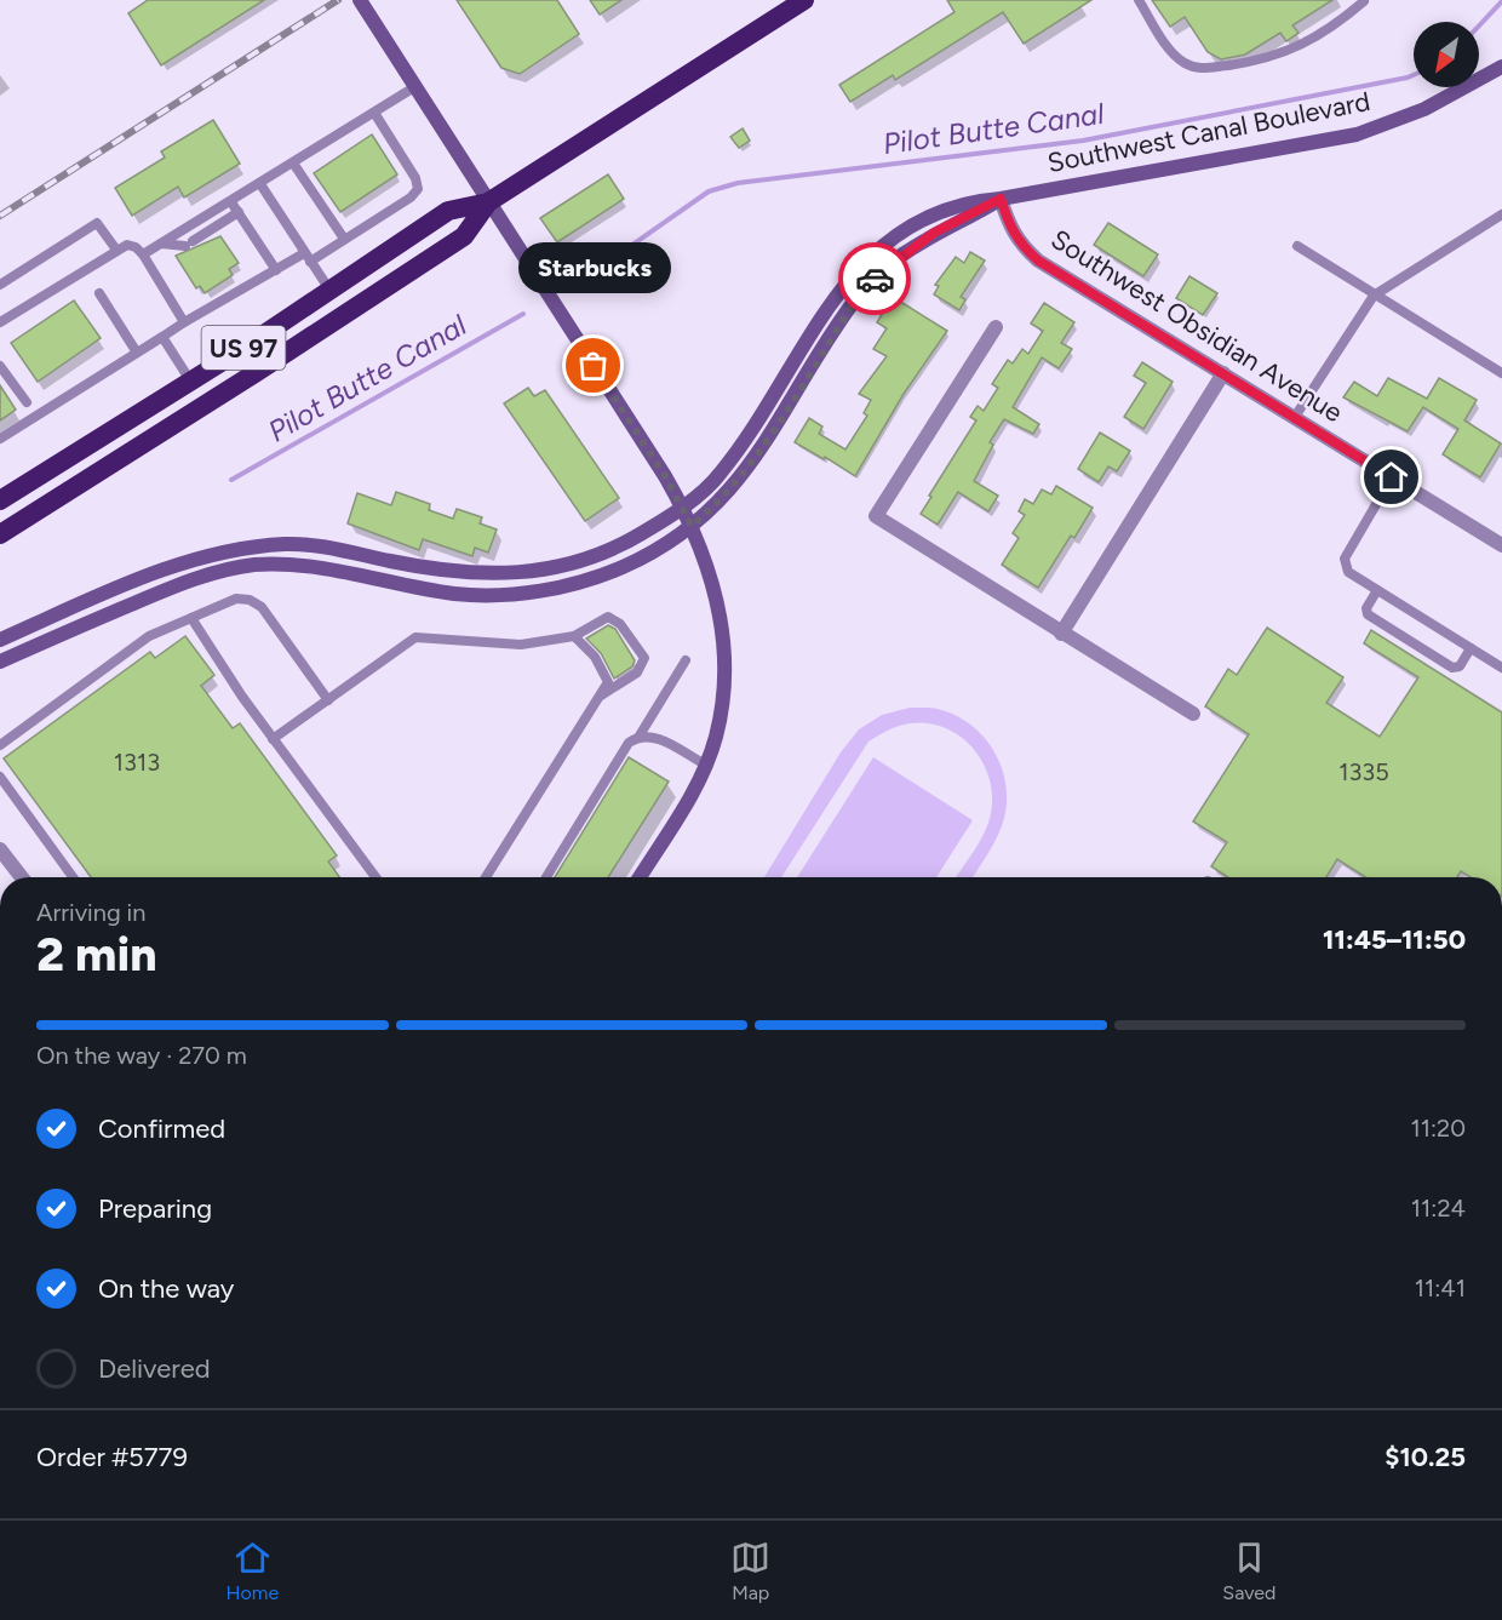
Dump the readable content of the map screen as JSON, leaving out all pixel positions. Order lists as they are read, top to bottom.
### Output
{
  "streets": {
    "highway": ["US 97"],
    "main road": ["Southwest Canal Boulevard"],
    "street": ["Southwest Obsidian Avenue"]
  },
  "crossings": [
    ["Southwest Canal Boulevard", "Southwest Obsidian Avenue"]
  ],
  "water": ["Pilot Butte Canal"],
  "places": ["Starbucks"],
  "house_numbers": ["1313", "1335"],
  "north": "bottom left",
  "page": {
    "bubble": "Starbucks",
    "heading": ["2 min", "Arriving in", "11:45–11:50"],
    "panel": ["Order #5779", "$10.25"],
    "bar": "On the way · 270 m",
    "list": [
      ["Confirmed", "11:20"],
      ["Preparing", "11:24"],
      ["On the way", "11:41"],
      "Delivered"
    ],
    "tabs": ["Home", "Map", "Saved"]
  }
}
